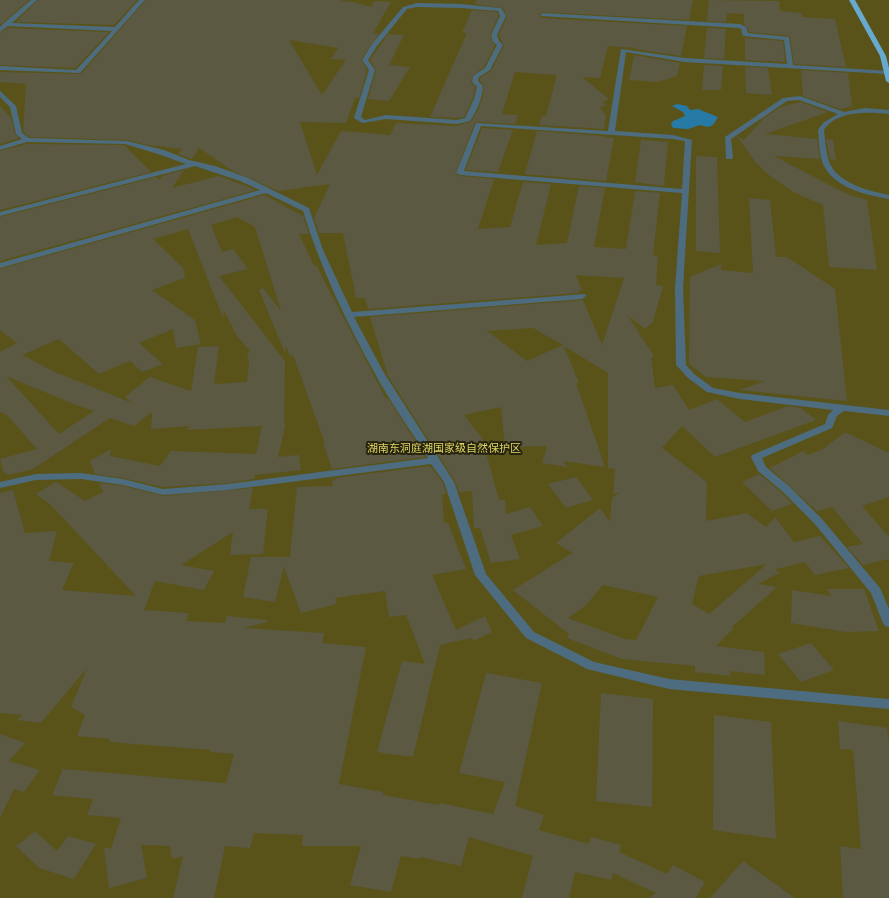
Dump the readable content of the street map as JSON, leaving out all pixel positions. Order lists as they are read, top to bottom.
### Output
{
  "parks": ["湖南东洞庭湖国家级自然保护区"]
}
